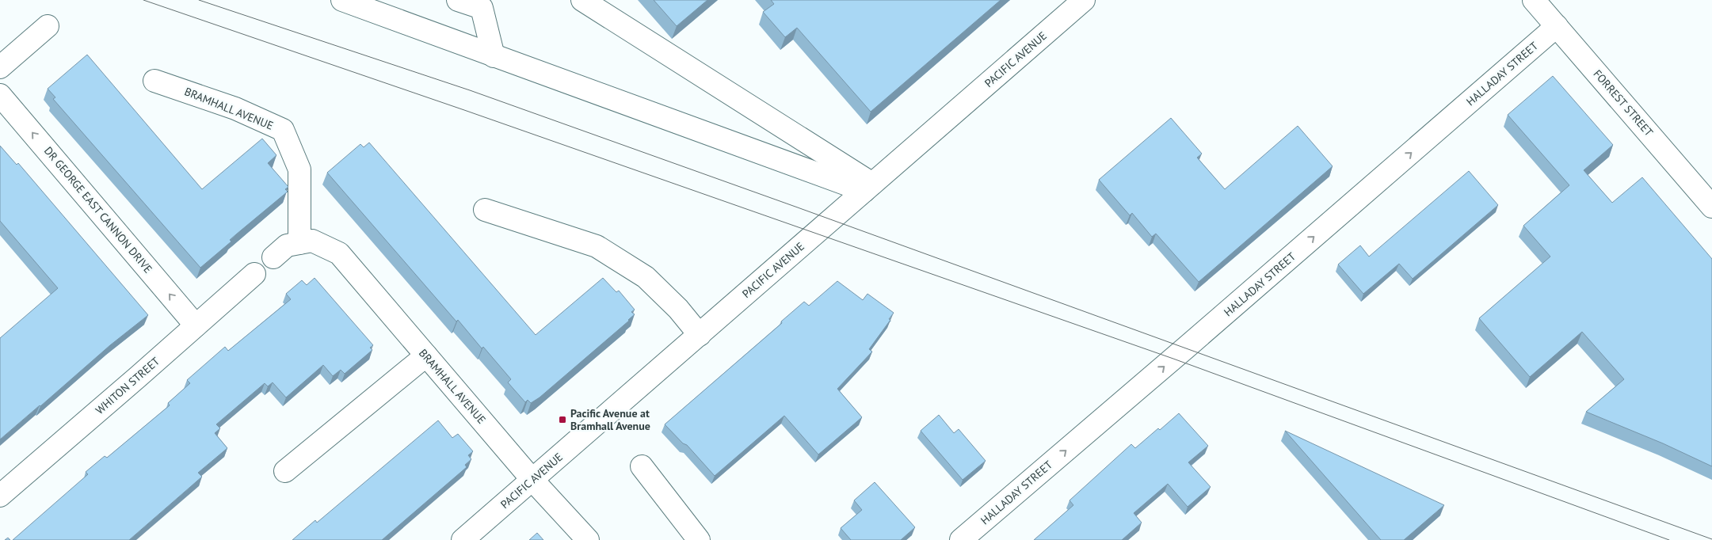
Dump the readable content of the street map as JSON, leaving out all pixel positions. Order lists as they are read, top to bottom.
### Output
{
  "streets": {
    "street": [
      "PACIFIC AVENUE",
      "HALLADAY STREET",
      "FORREST STREET",
      "BRAMHALL AVENUE",
      "DR GEORGE EAST CANNON DRIVE",
      "WHITON STREET"
    ]
  },
  "crossings": [
    ["PACIFIC AVENUE", "BRAMHALL AVENUE"],
    ["HALLADAY STREET", "FORREST STREET"],
    ["DR GEORGE EAST CANNON DRIVE", "WHITON STREET"]
  ],
  "one_way": ["HALLADAY STREET", "DR GEORGE EAST CANNON DRIVE"],
  "places": {
    "transit": ["Pacific Avenue at Bramhall Avenue"]
  }
}
